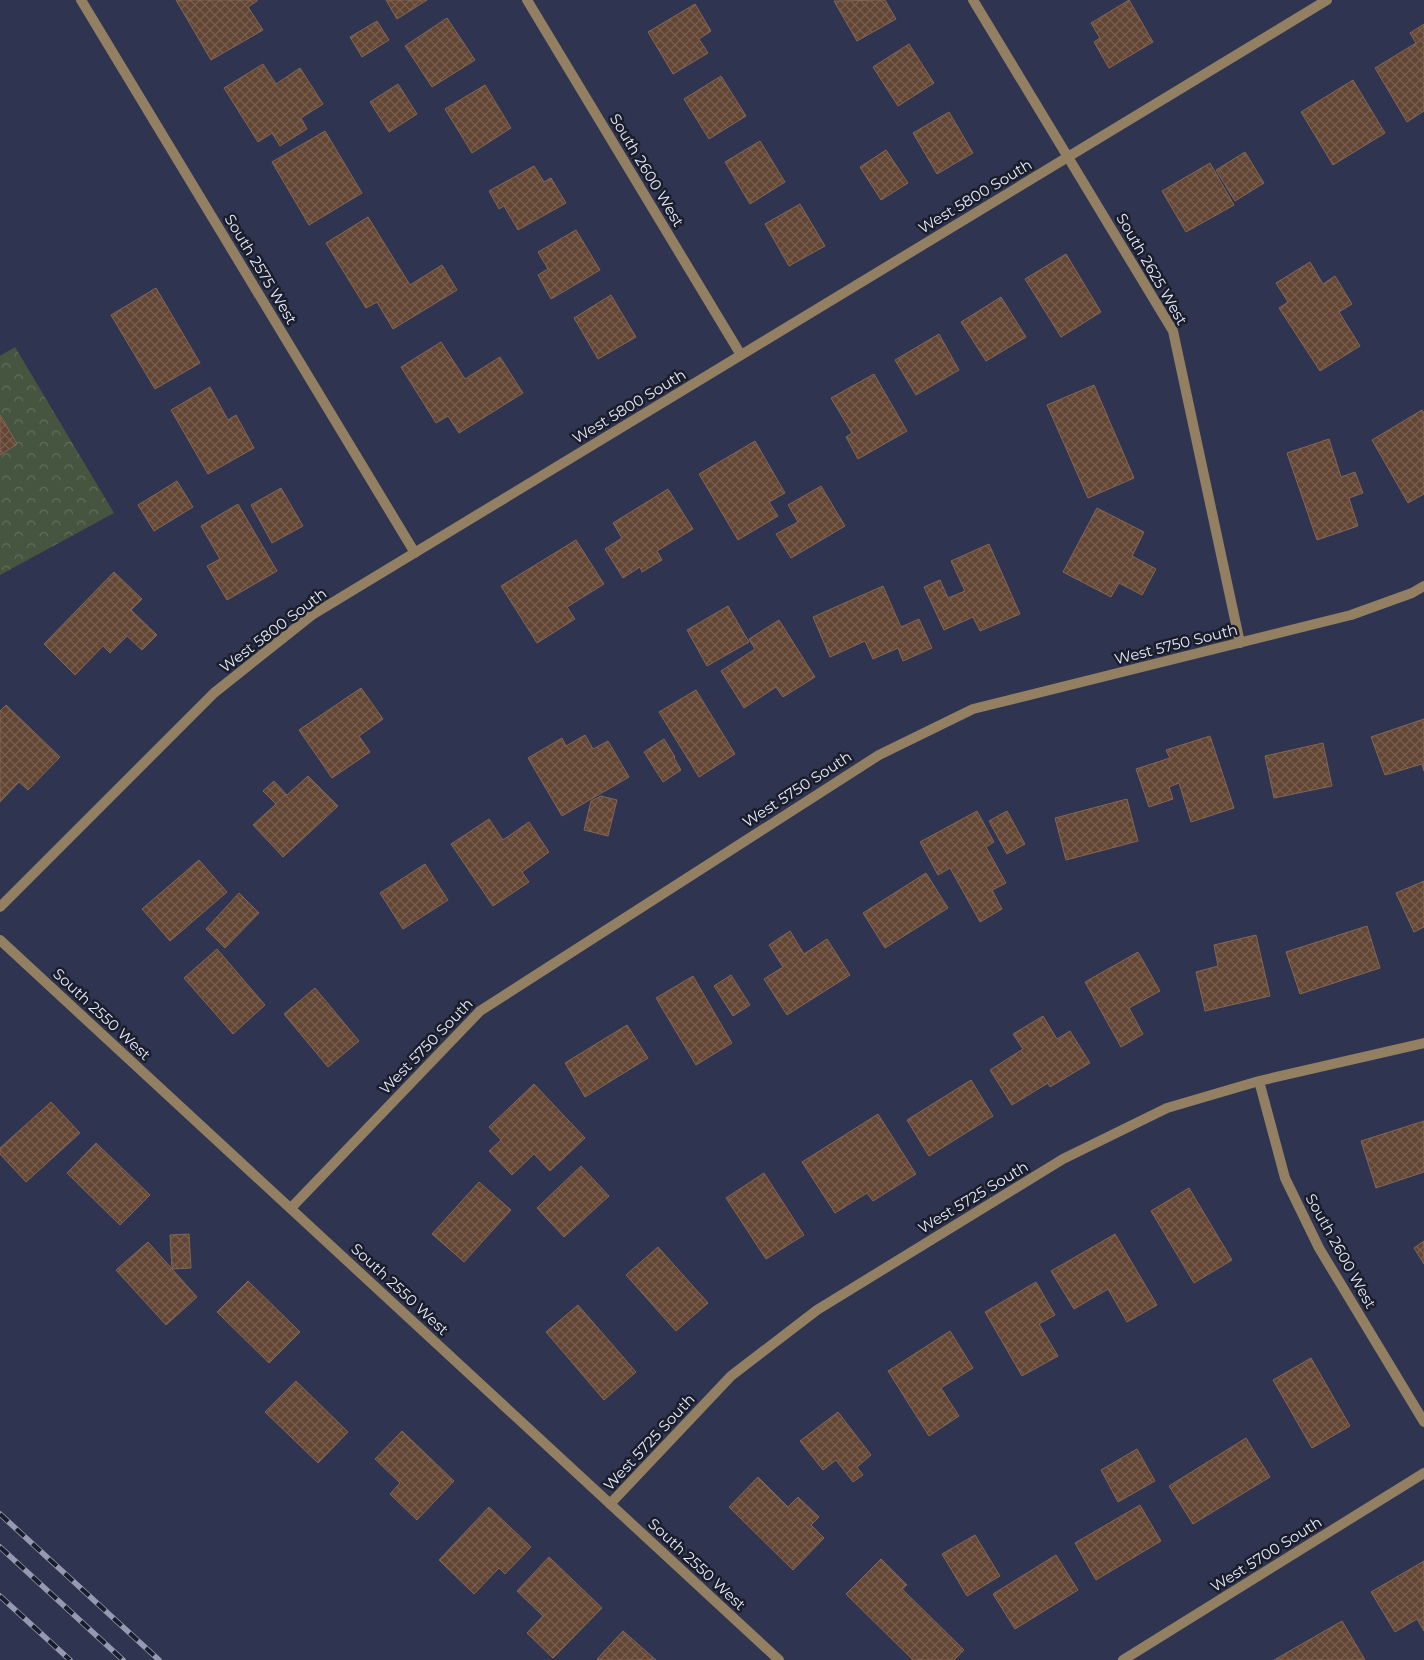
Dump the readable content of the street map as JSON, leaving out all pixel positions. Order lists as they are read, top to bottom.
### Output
{
  "streets": {
    "street": [
      "South 2600 West",
      "West 5800 South",
      "South 2575 West",
      "South 2625 West",
      "West 5750 South",
      "South 2550 West",
      "West 5725 South",
      "West 5700 South"
    ]
  },
  "crossings": [
    ["South 2600 West", "West 5800 South"],
    ["South 2600 West", "West 5725 South"],
    ["West 5800 South", "South 2575 West"],
    ["West 5800 South", "South 2625 West"],
    ["South 2625 West", "West 5750 South"],
    ["West 5750 South", "South 2550 West"],
    ["South 2550 West", "West 5725 South"]
  ]
}
